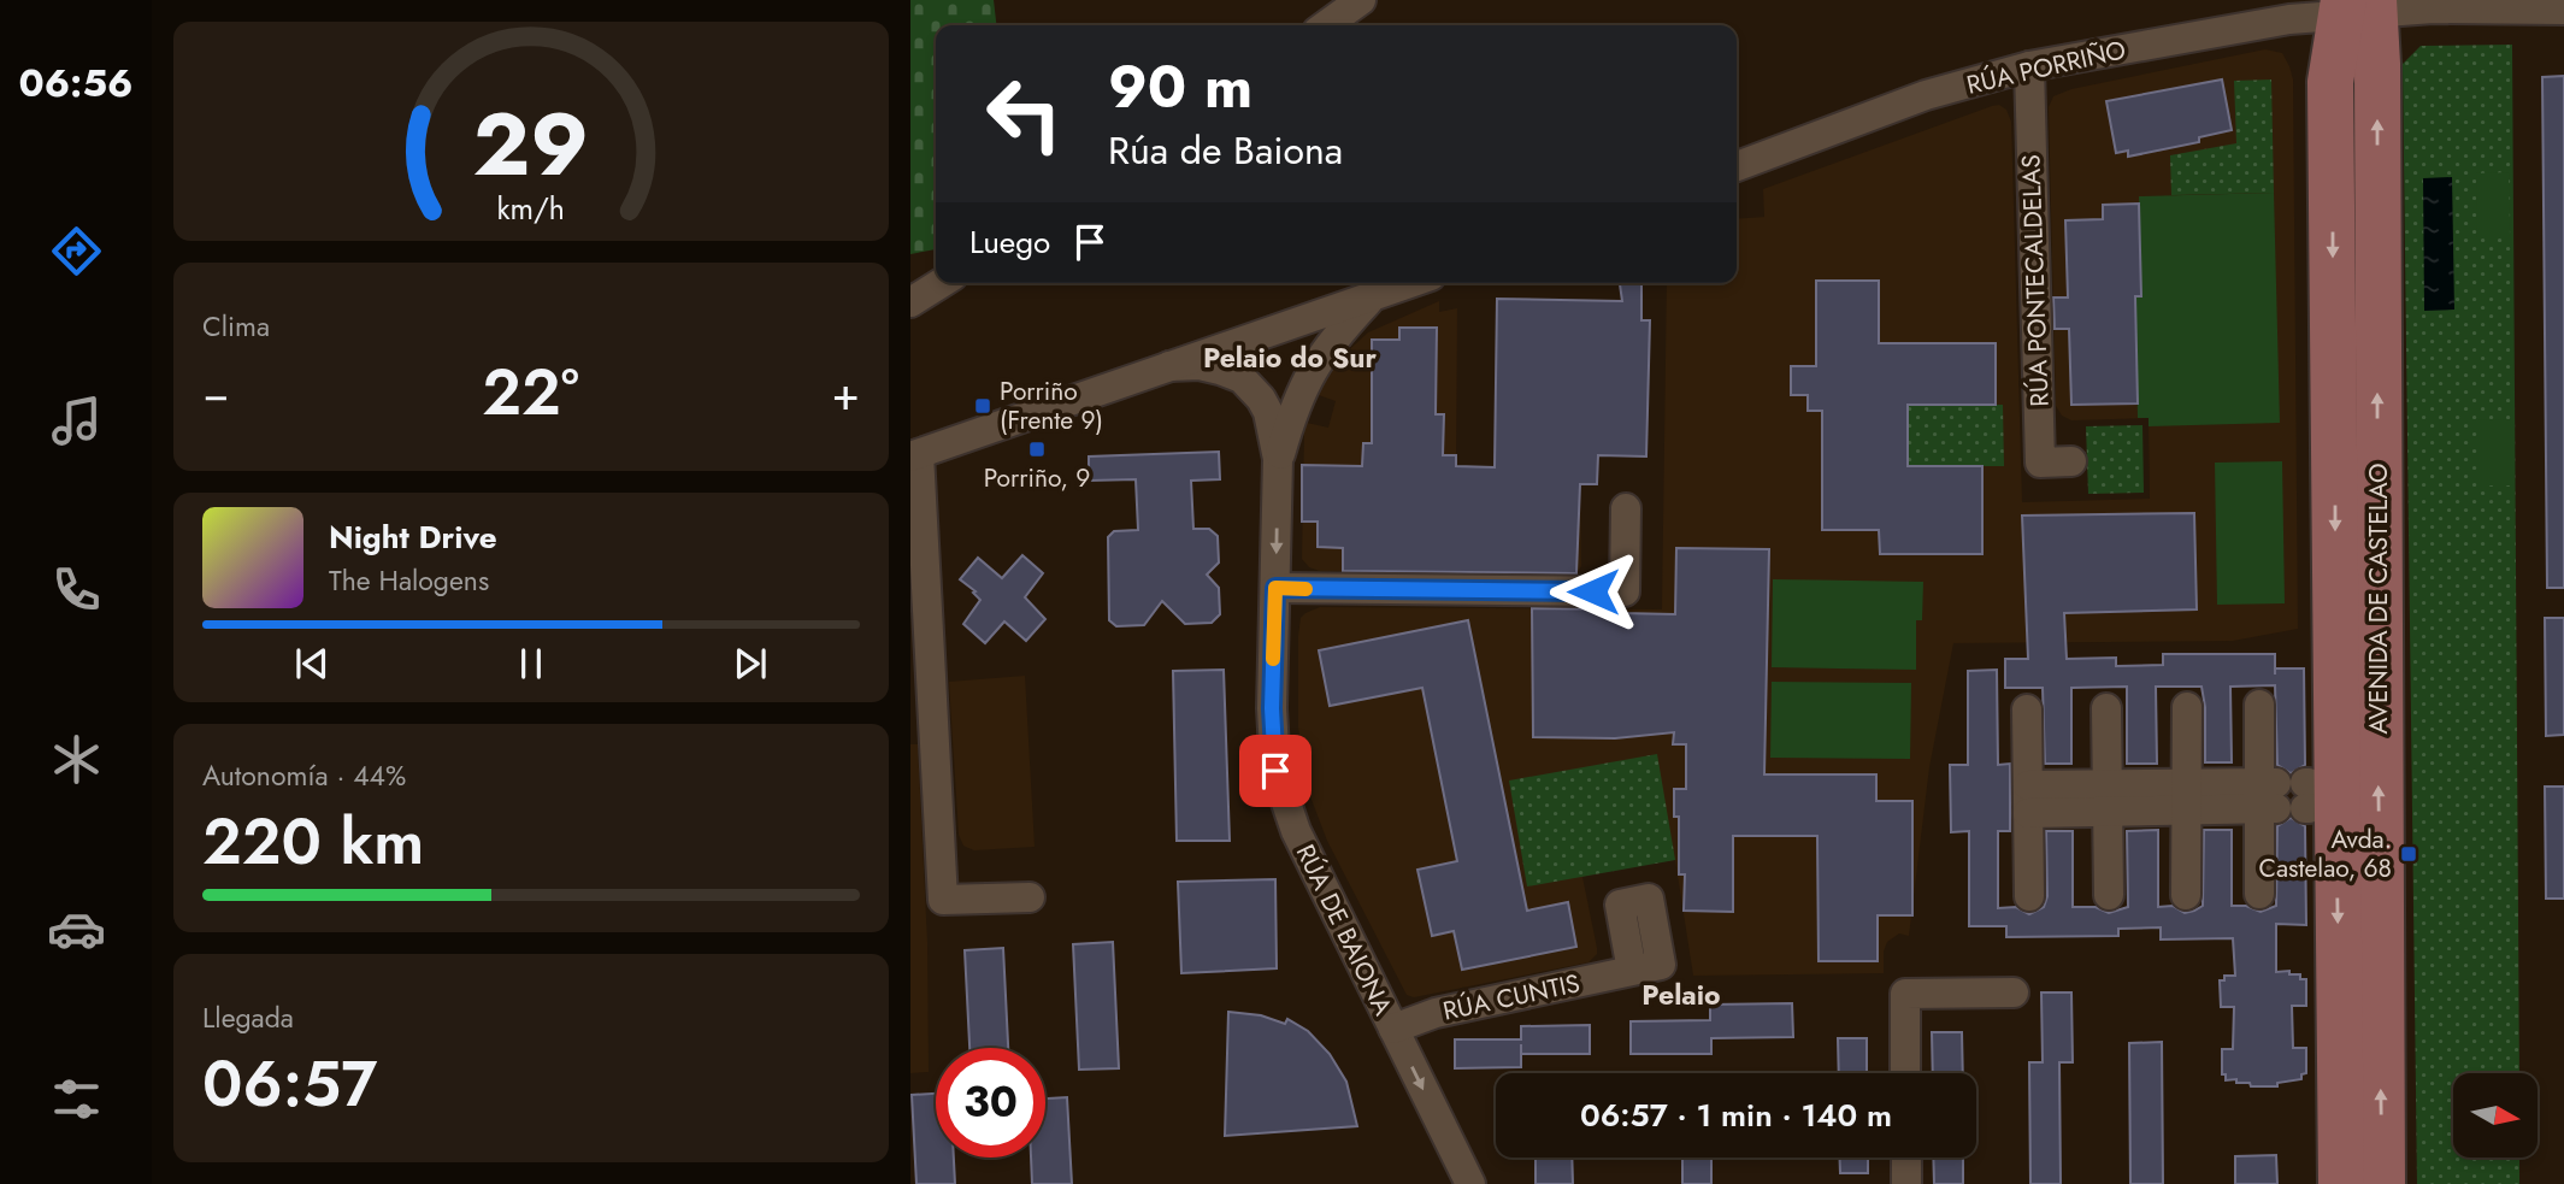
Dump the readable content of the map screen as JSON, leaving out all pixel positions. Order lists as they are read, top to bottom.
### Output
{
  "streets": {
    "main road": ["AVENIDA DE CASTELAO"],
    "street": [
      "RÚA PORRIÑO",
      "RÚA PONTECALDELAS",
      "RÚA DE BAIONA",
      "RÚA CUNTIS"
    ]
  },
  "crossings": [
    ["RÚA PORRIÑO", "RÚA PONTECALDELAS"],
    ["RÚA PORRIÑO", "AVENIDA DE CASTELAO"],
    ["RÚA DE BAIONA", "RÚA CUNTIS"]
  ],
  "districts": ["Pelaio do Sur", "Pelaio"],
  "places": {
    "transit": ["Porriño (Frente 9)", "Porriño, 9", "Avda. Castelao, 68"]
  },
  "north": "right",
  "page": {
    "tabs": "06:56",
    "turn": ["90 m", "Rúa de Baiona"],
    "then": "Luego",
    "tile": [
      "Clima",
      ["Autonomía · 44%", "220 km"],
      ["Llegada", "06:57"]
    ],
    "heat": ["−", "22°", "+"],
    "song": ["Night Drive", "The Halogens"],
    "limit": "30",
    "trip": "06:57 · 1 min · 140 m",
    "gauge": ["29", "km/h"]
  }
}
